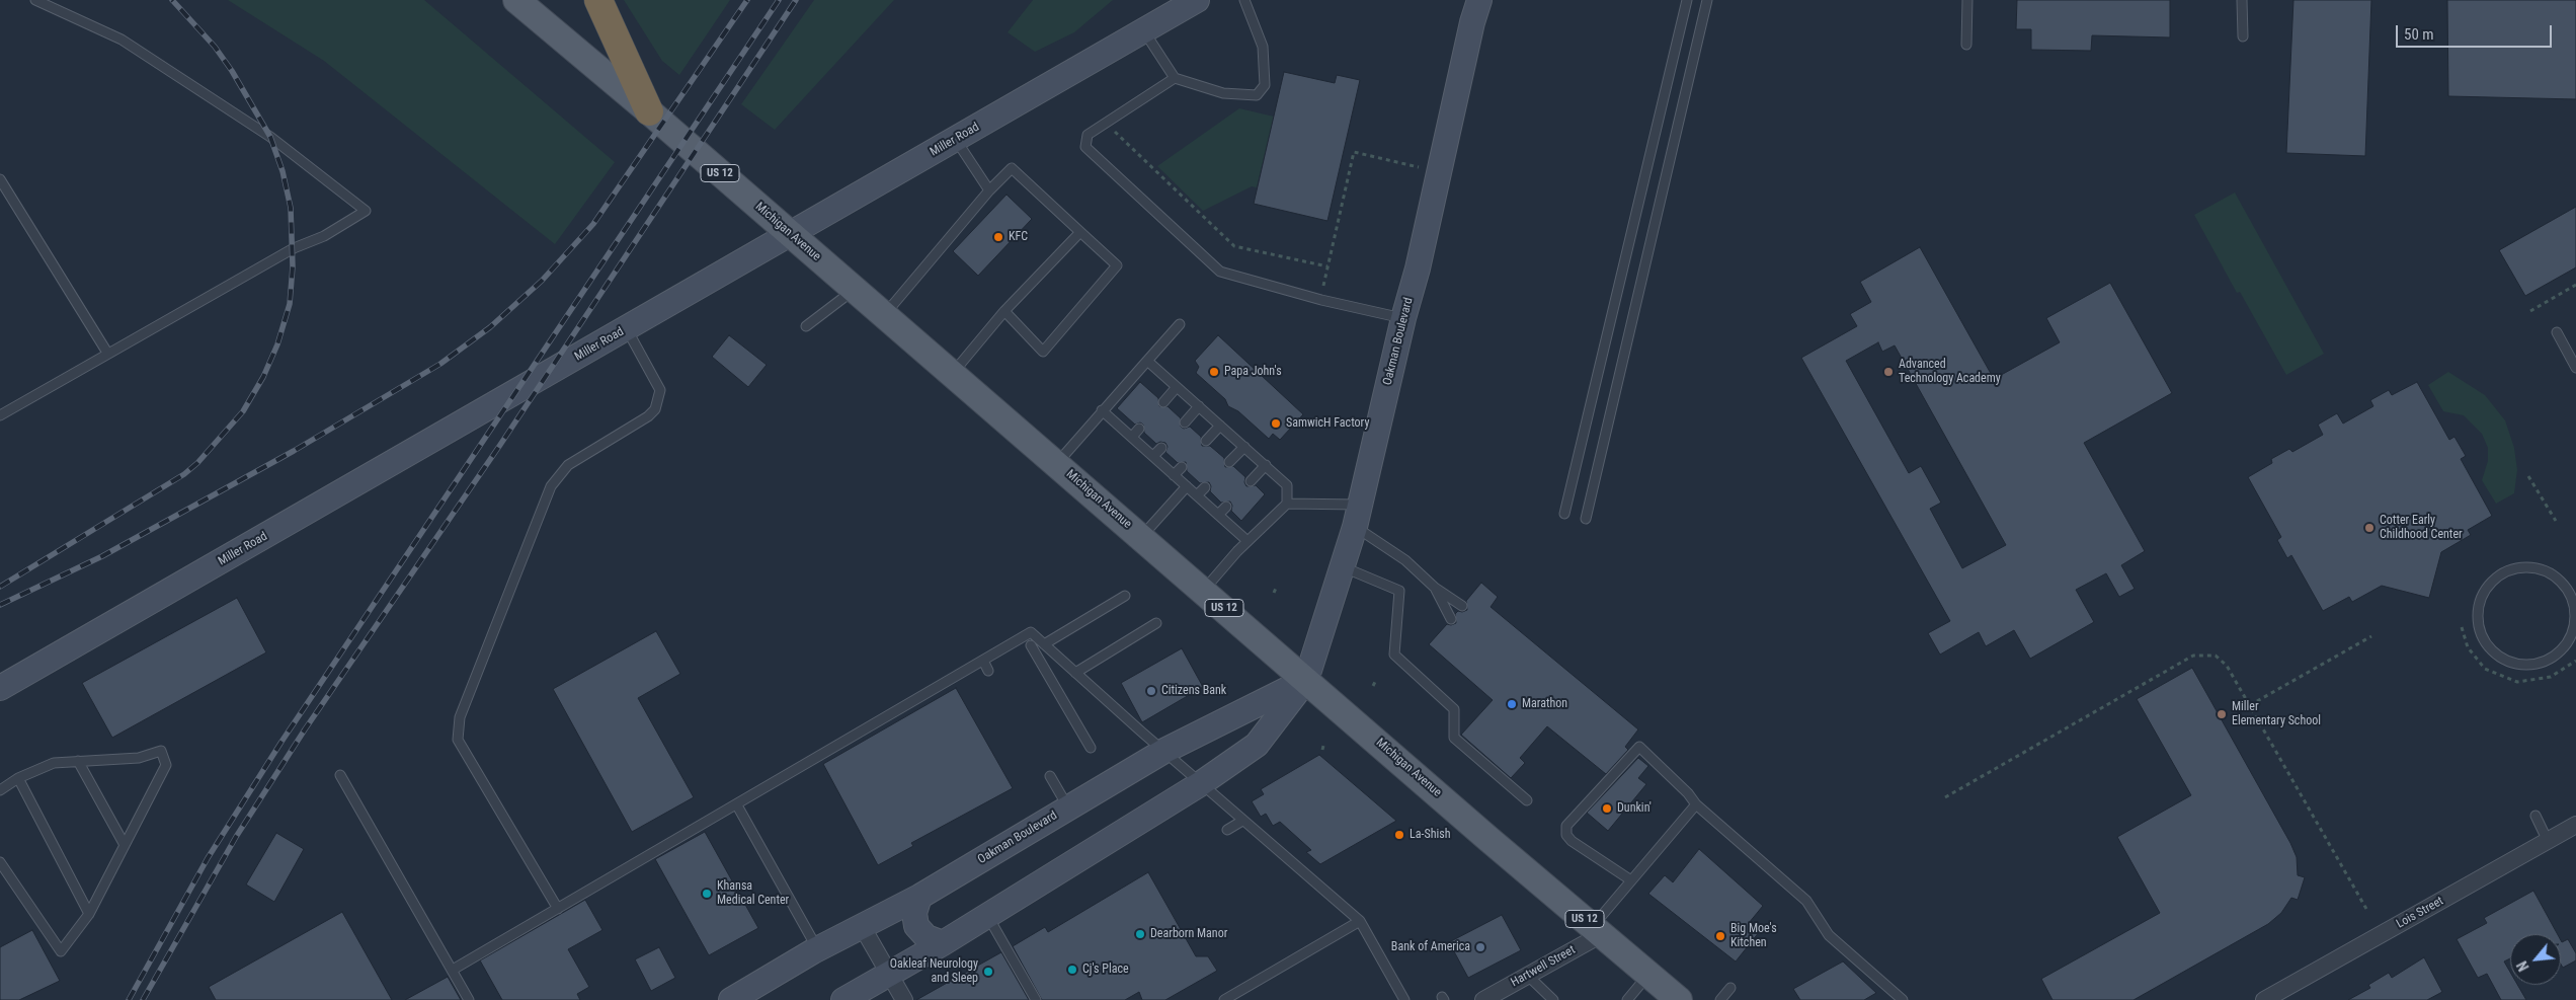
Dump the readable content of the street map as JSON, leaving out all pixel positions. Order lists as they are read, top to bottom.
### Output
{
  "streets": {
    "main road": ["US 12", "Michigan Avenue"],
    "street": [
      "Miller Road",
      "Oakman Boulevard",
      "Lois Street",
      "Hartwell Street"
    ]
  },
  "crossings": [
    ["Miller Road", "Michigan Avenue"],
    ["Michigan Avenue", "Oakman Boulevard"],
    ["Michigan Avenue", "Hartwell Street"]
  ],
  "places": [
    "KFC",
    "Papa John's",
    "Advanced Technology Academy",
    "SamwicH Factory",
    "Cotter Early Childhood Center",
    "Citizens Bank",
    "Marathon",
    "Miller Elementary School",
    "Dunkin'",
    "La-Shish",
    "Khansa Medical Center",
    "Dearborn Manor",
    "Big Moe's Kitchen",
    "Bank of America",
    "Cj's Place",
    "Oakleaf Neurology and Sleep"
  ],
  "scale_bar": "50 m",
  "north": "bottom left"
}
